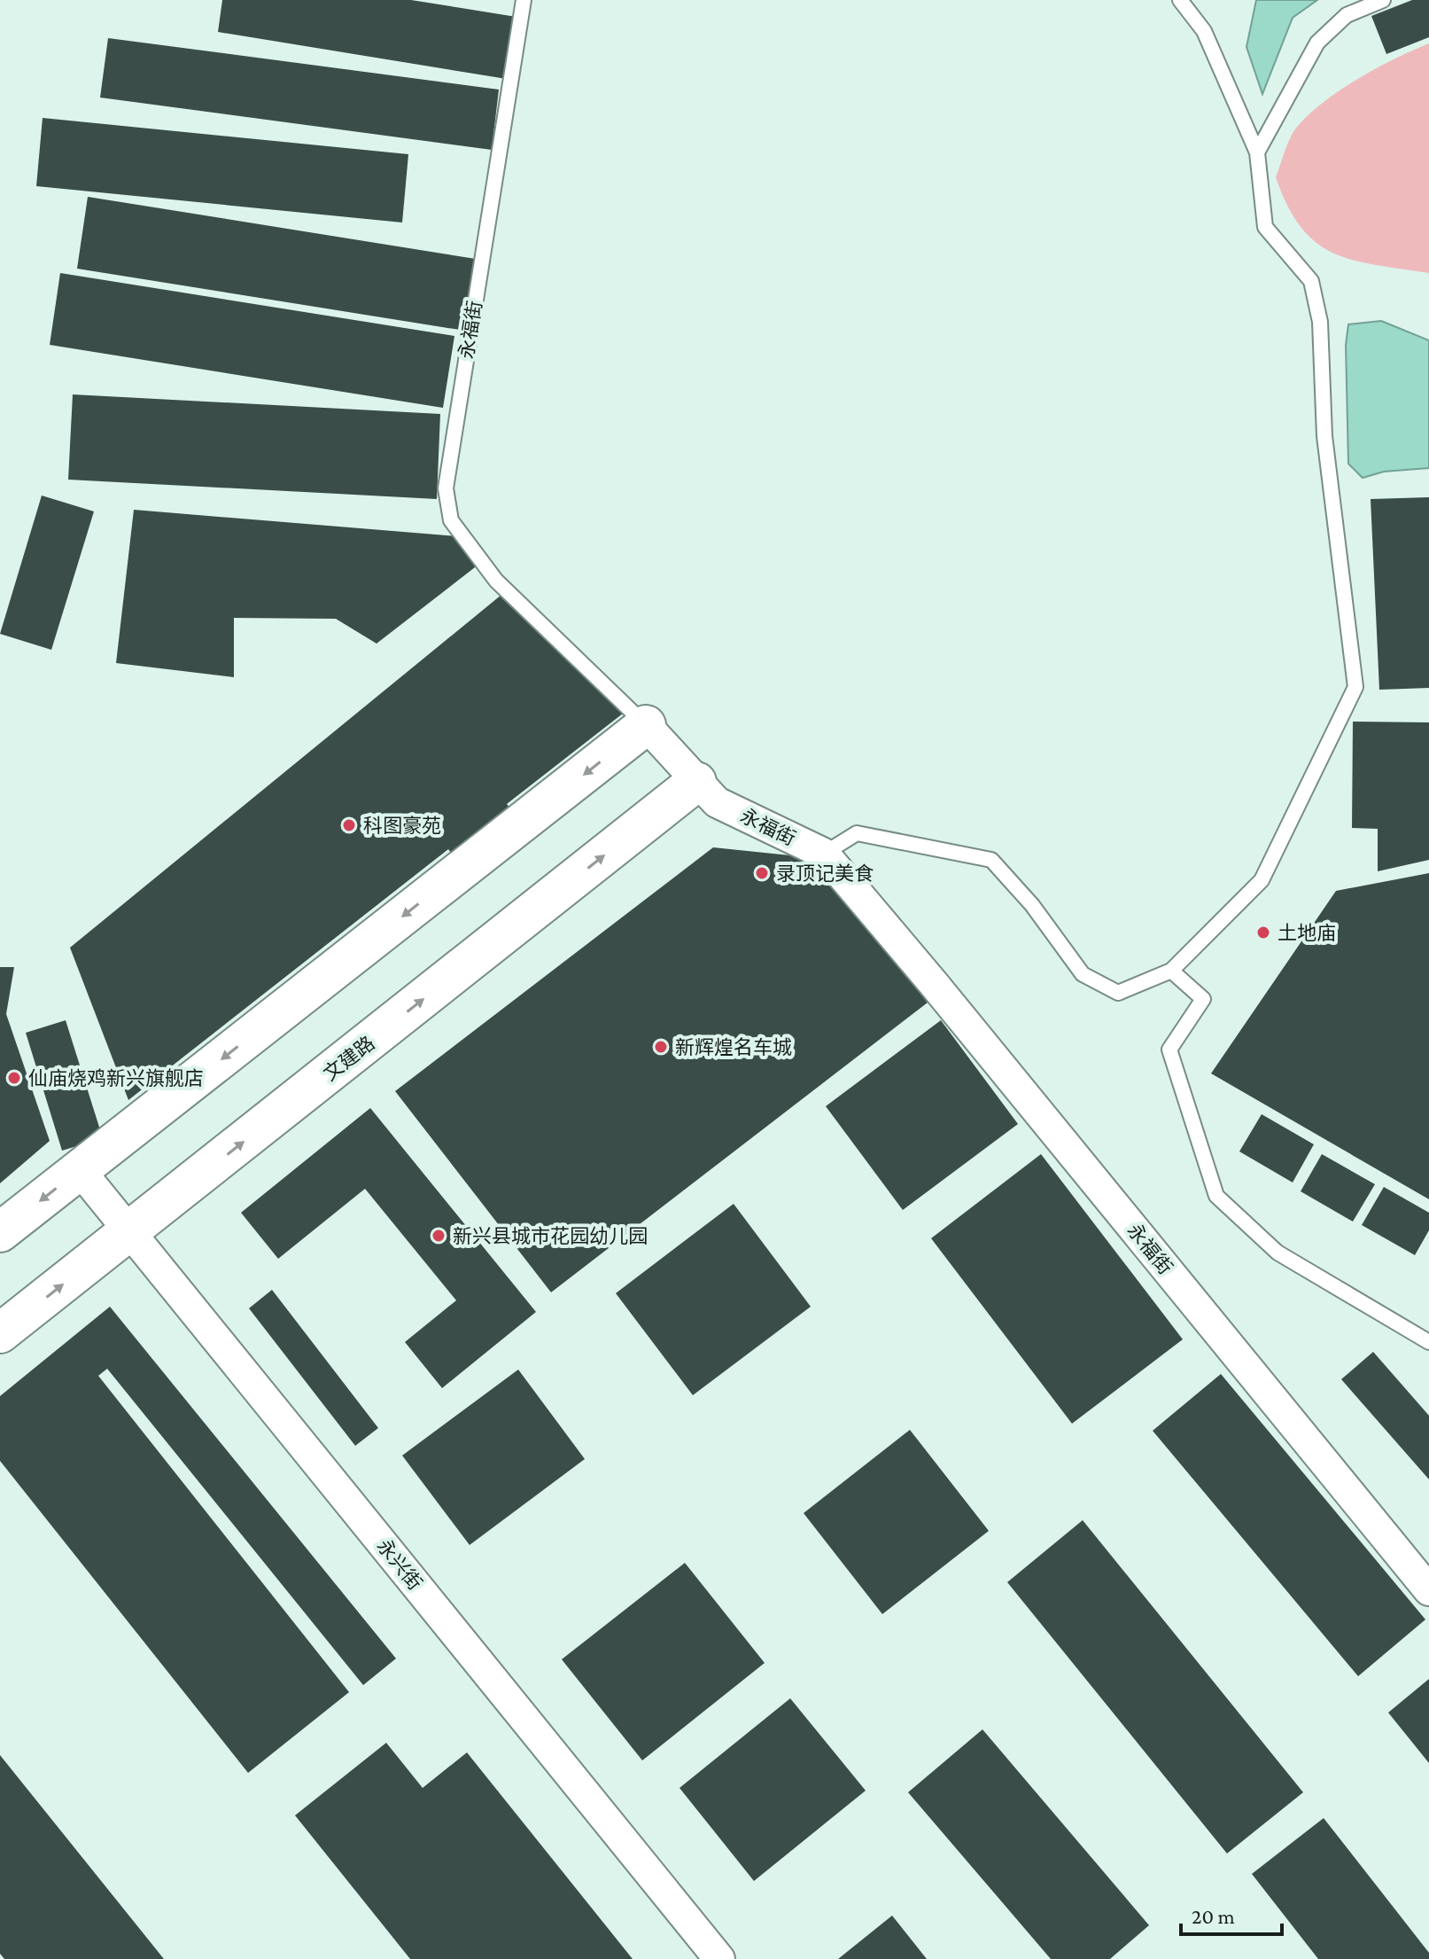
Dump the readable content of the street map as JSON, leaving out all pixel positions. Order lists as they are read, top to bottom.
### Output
{
  "streets": {
    "main road": ["文建路"],
    "street": ["永福街", "永兴街"]
  },
  "crossings": [
    ["永福街", "文建路"],
    ["文建路", "永兴街"]
  ],
  "places": [
    "科图豪苑",
    "录顶记美食",
    "土地庙",
    "新辉煌名车城",
    "仙庙烧鸡新兴旗舰店",
    "新兴县城市花园幼儿园"
  ],
  "scale_bar": "20 m"
}
